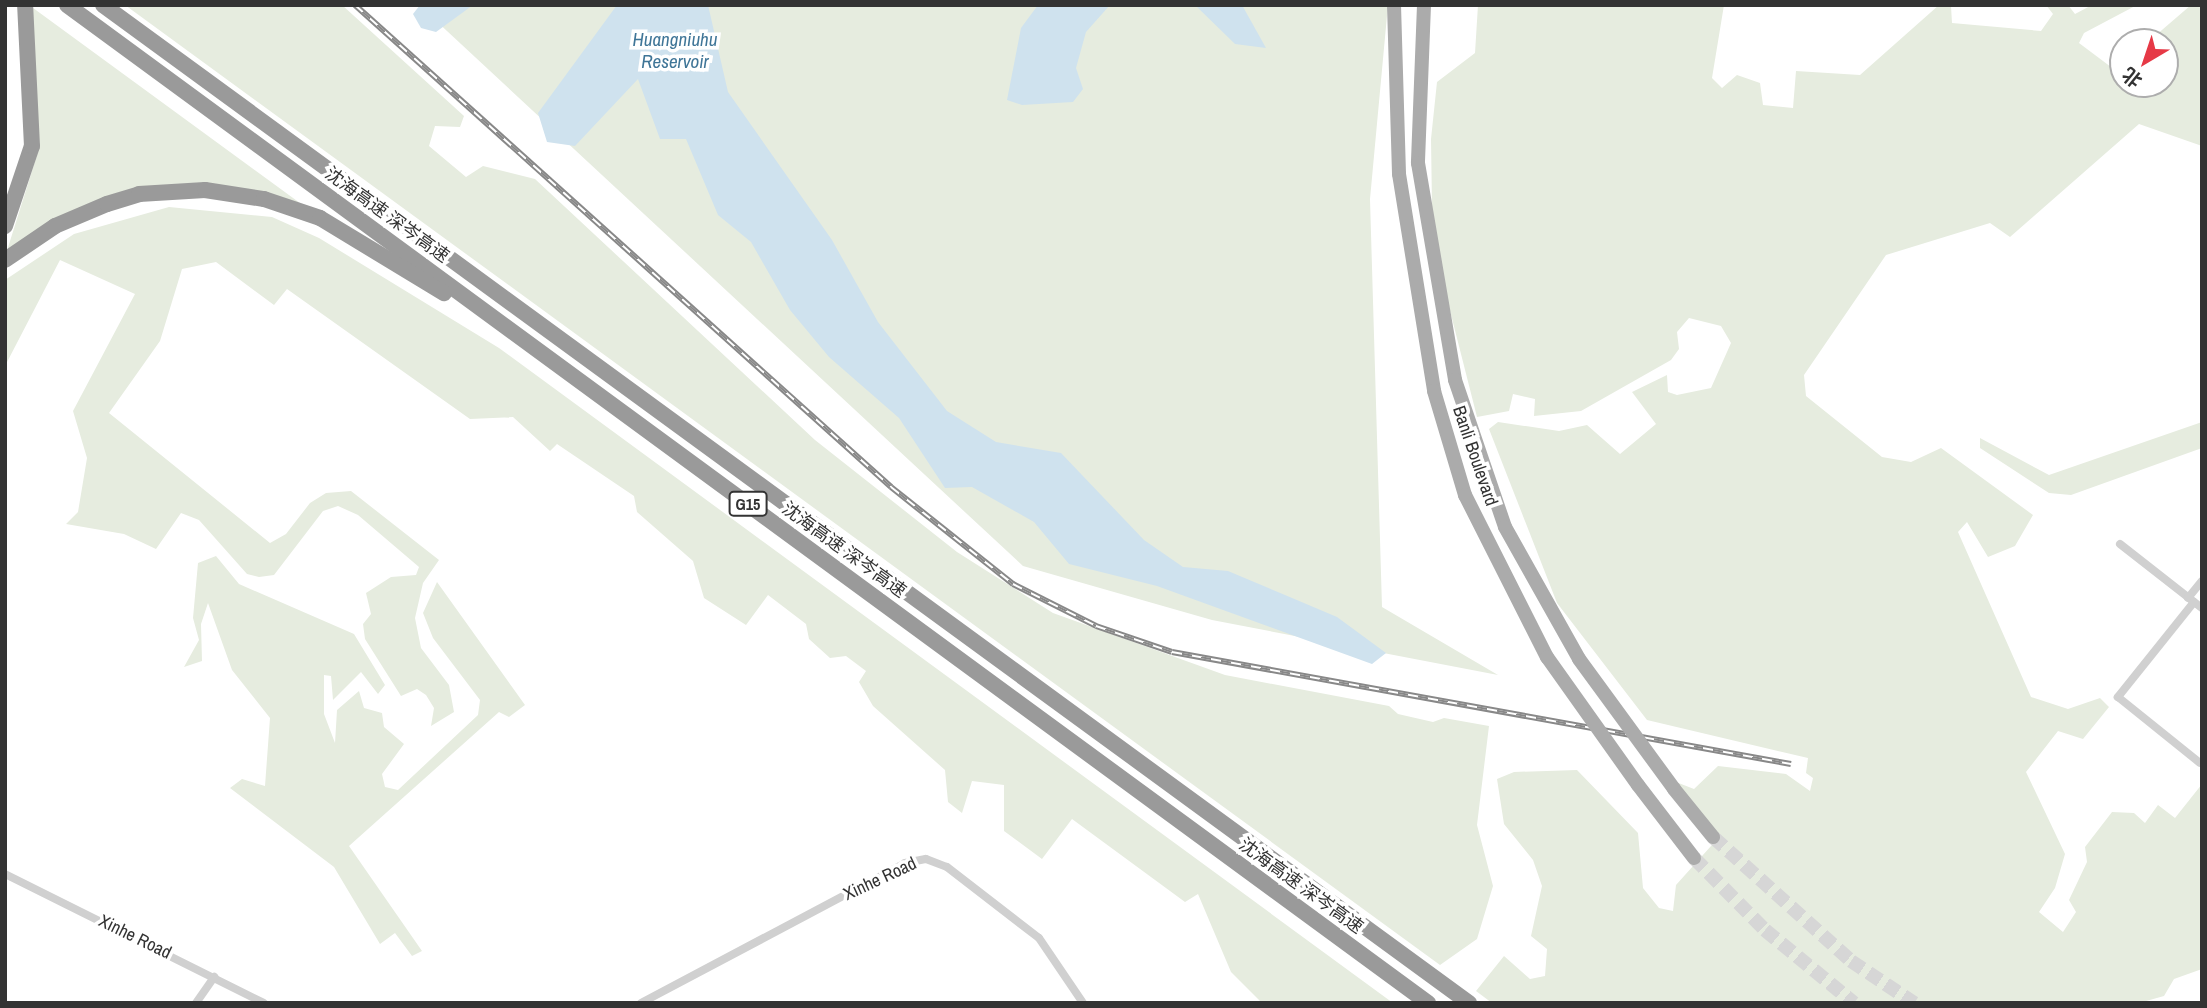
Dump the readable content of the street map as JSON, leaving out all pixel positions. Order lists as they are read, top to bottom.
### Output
{
  "streets": {
    "highway": ["沈海高速 深岑高速", "G15"],
    "main road": ["Banli Boulevard"],
    "street": ["Xinhe Road"]
  },
  "crossings": [
    ["沈海高速 深岑高速", "G15"]
  ],
  "water": ["Huangniuhu Reservoir"],
  "north": "bottom left"
}
